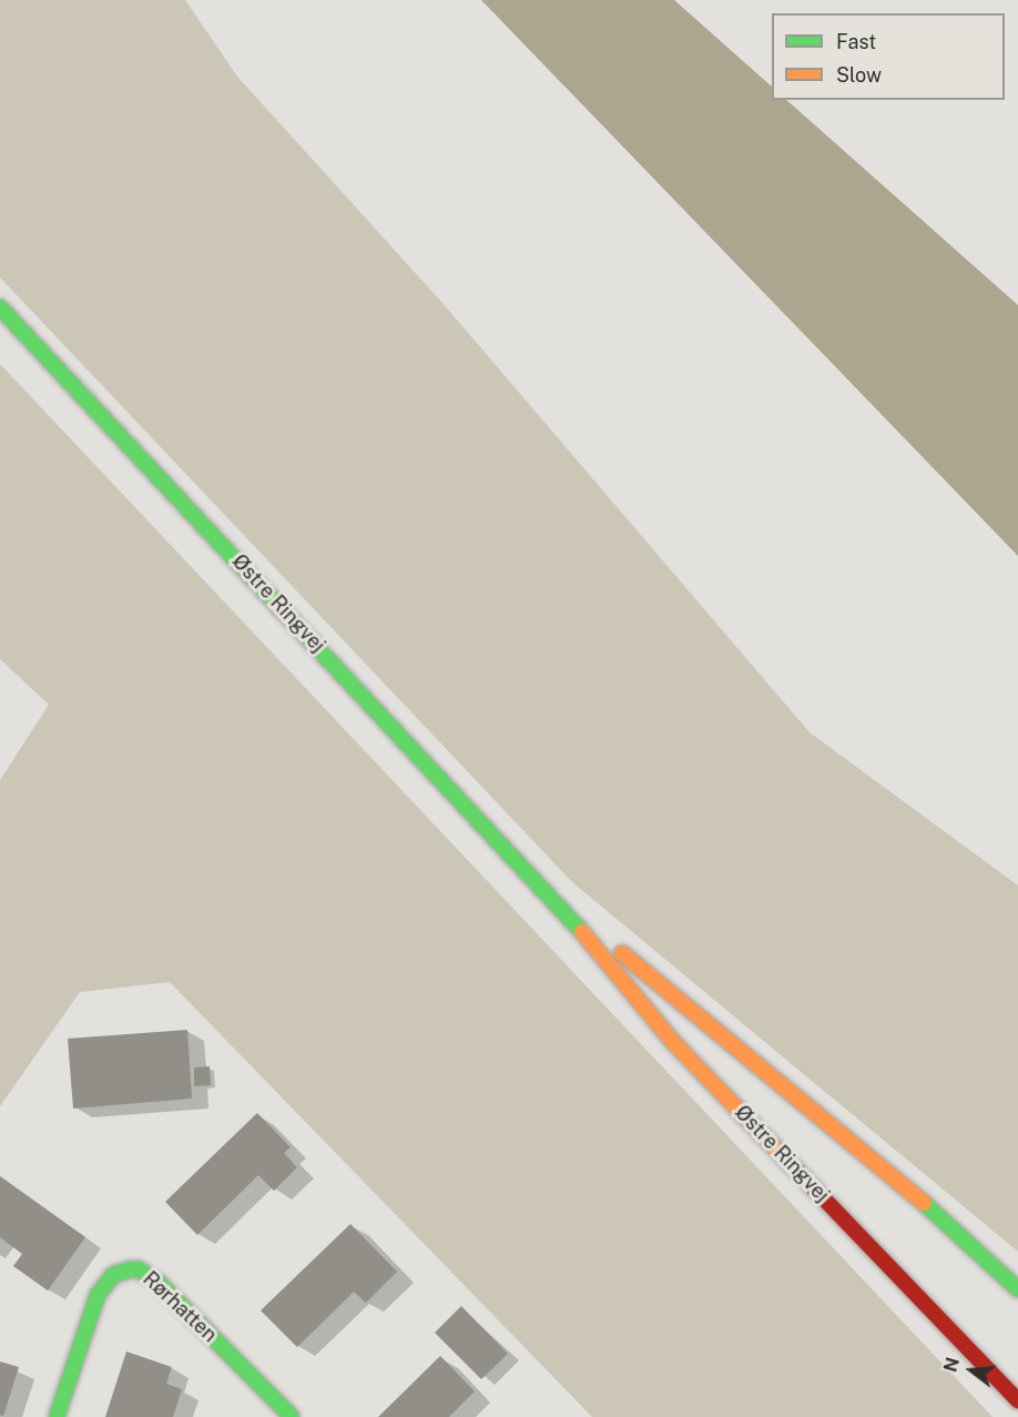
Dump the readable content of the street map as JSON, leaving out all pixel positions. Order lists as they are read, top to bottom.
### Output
{
  "streets": {
    "main road": ["Østre Ringvej", "Rørhatten"]
  },
  "legend": ["Fast", "Slow"],
  "north": "left"
}
